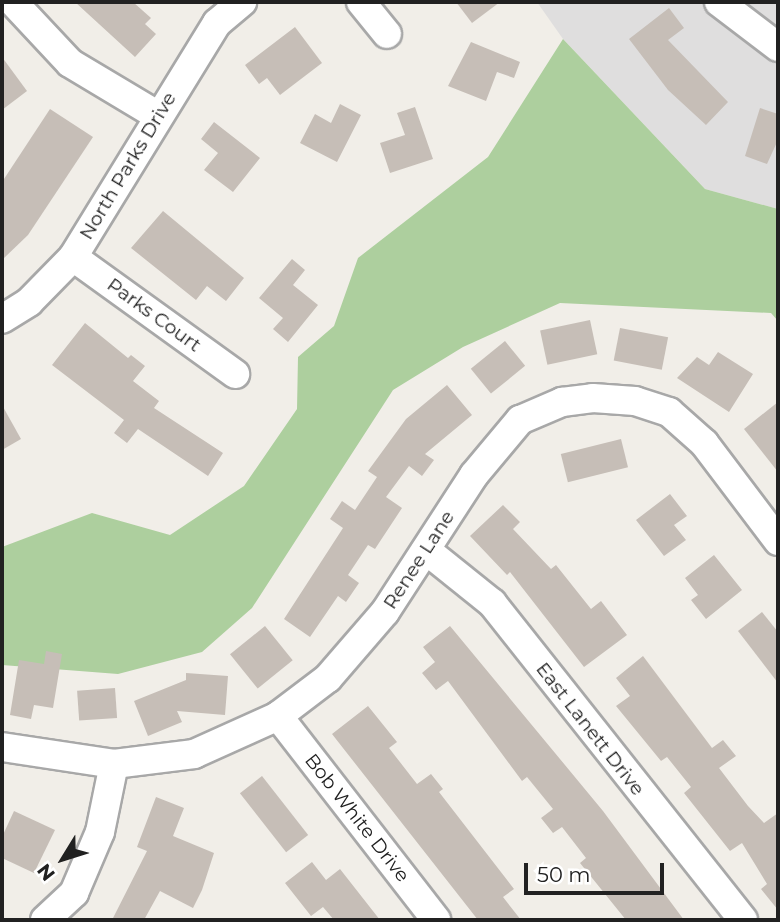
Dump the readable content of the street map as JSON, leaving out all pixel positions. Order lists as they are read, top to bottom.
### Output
{
  "streets": {
    "street": [
      "North Parks Drive",
      "Parks Court",
      "Renee Lane",
      "East Lanett Drive",
      "Bob White Drive"
    ]
  },
  "crossings": [
    ["North Parks Drive", "Parks Court"],
    ["Renee Lane", "East Lanett Drive"],
    ["Renee Lane", "Bob White Drive"]
  ],
  "scale_bar": "50 m",
  "north": "bottom left"
}
